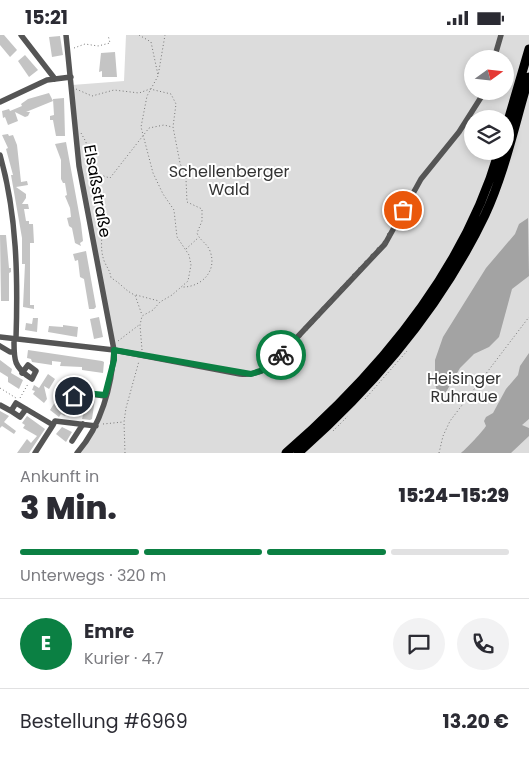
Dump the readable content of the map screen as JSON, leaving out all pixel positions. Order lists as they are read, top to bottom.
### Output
{
  "streets": {
    "street": ["Elsaßstraße"]
  },
  "parks": ["Schellenberger Wald", "Heisinger Ruhraue"],
  "north": "right",
  "page": {
    "status": "15:21",
    "heading": ["3 Min.", "Ankunft in", "15:24–15:29"],
    "panel": [
      "Emre",
      "Kurier · 4.7",
      "Bestellung #6969",
      "13.20 €"
    ],
    "bar": "Unterwegs · 320 m",
    "round": "E"
  }
}
